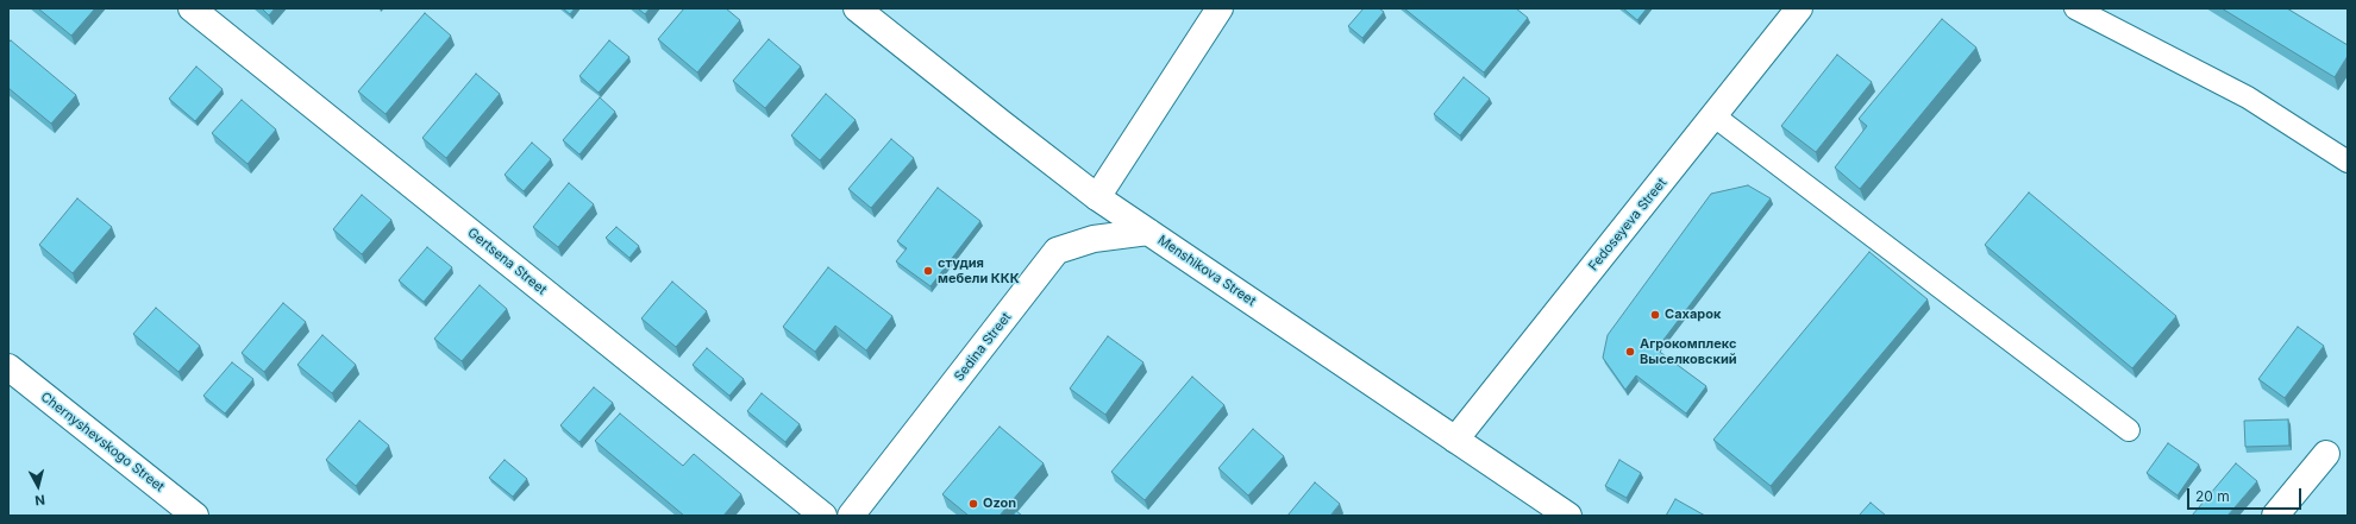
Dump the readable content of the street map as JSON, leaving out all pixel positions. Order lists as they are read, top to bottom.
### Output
{
  "streets": {
    "street": [
      "Fedoseyeva Street",
      "Gertsena Street",
      "Menshikova Street",
      "Sedina Street",
      "Chernyshevskogo Street"
    ]
  },
  "crossings": [
    ["Fedoseyeva Street", "Menshikova Street"],
    ["Menshikova Street", "Sedina Street"]
  ],
  "places": [
    "студия мебели ККК",
    "Сахарок",
    "Агрокомплекс Выселковский",
    "Ozon"
  ],
  "scale_bar": "20 m",
  "north": "bottom"
}
